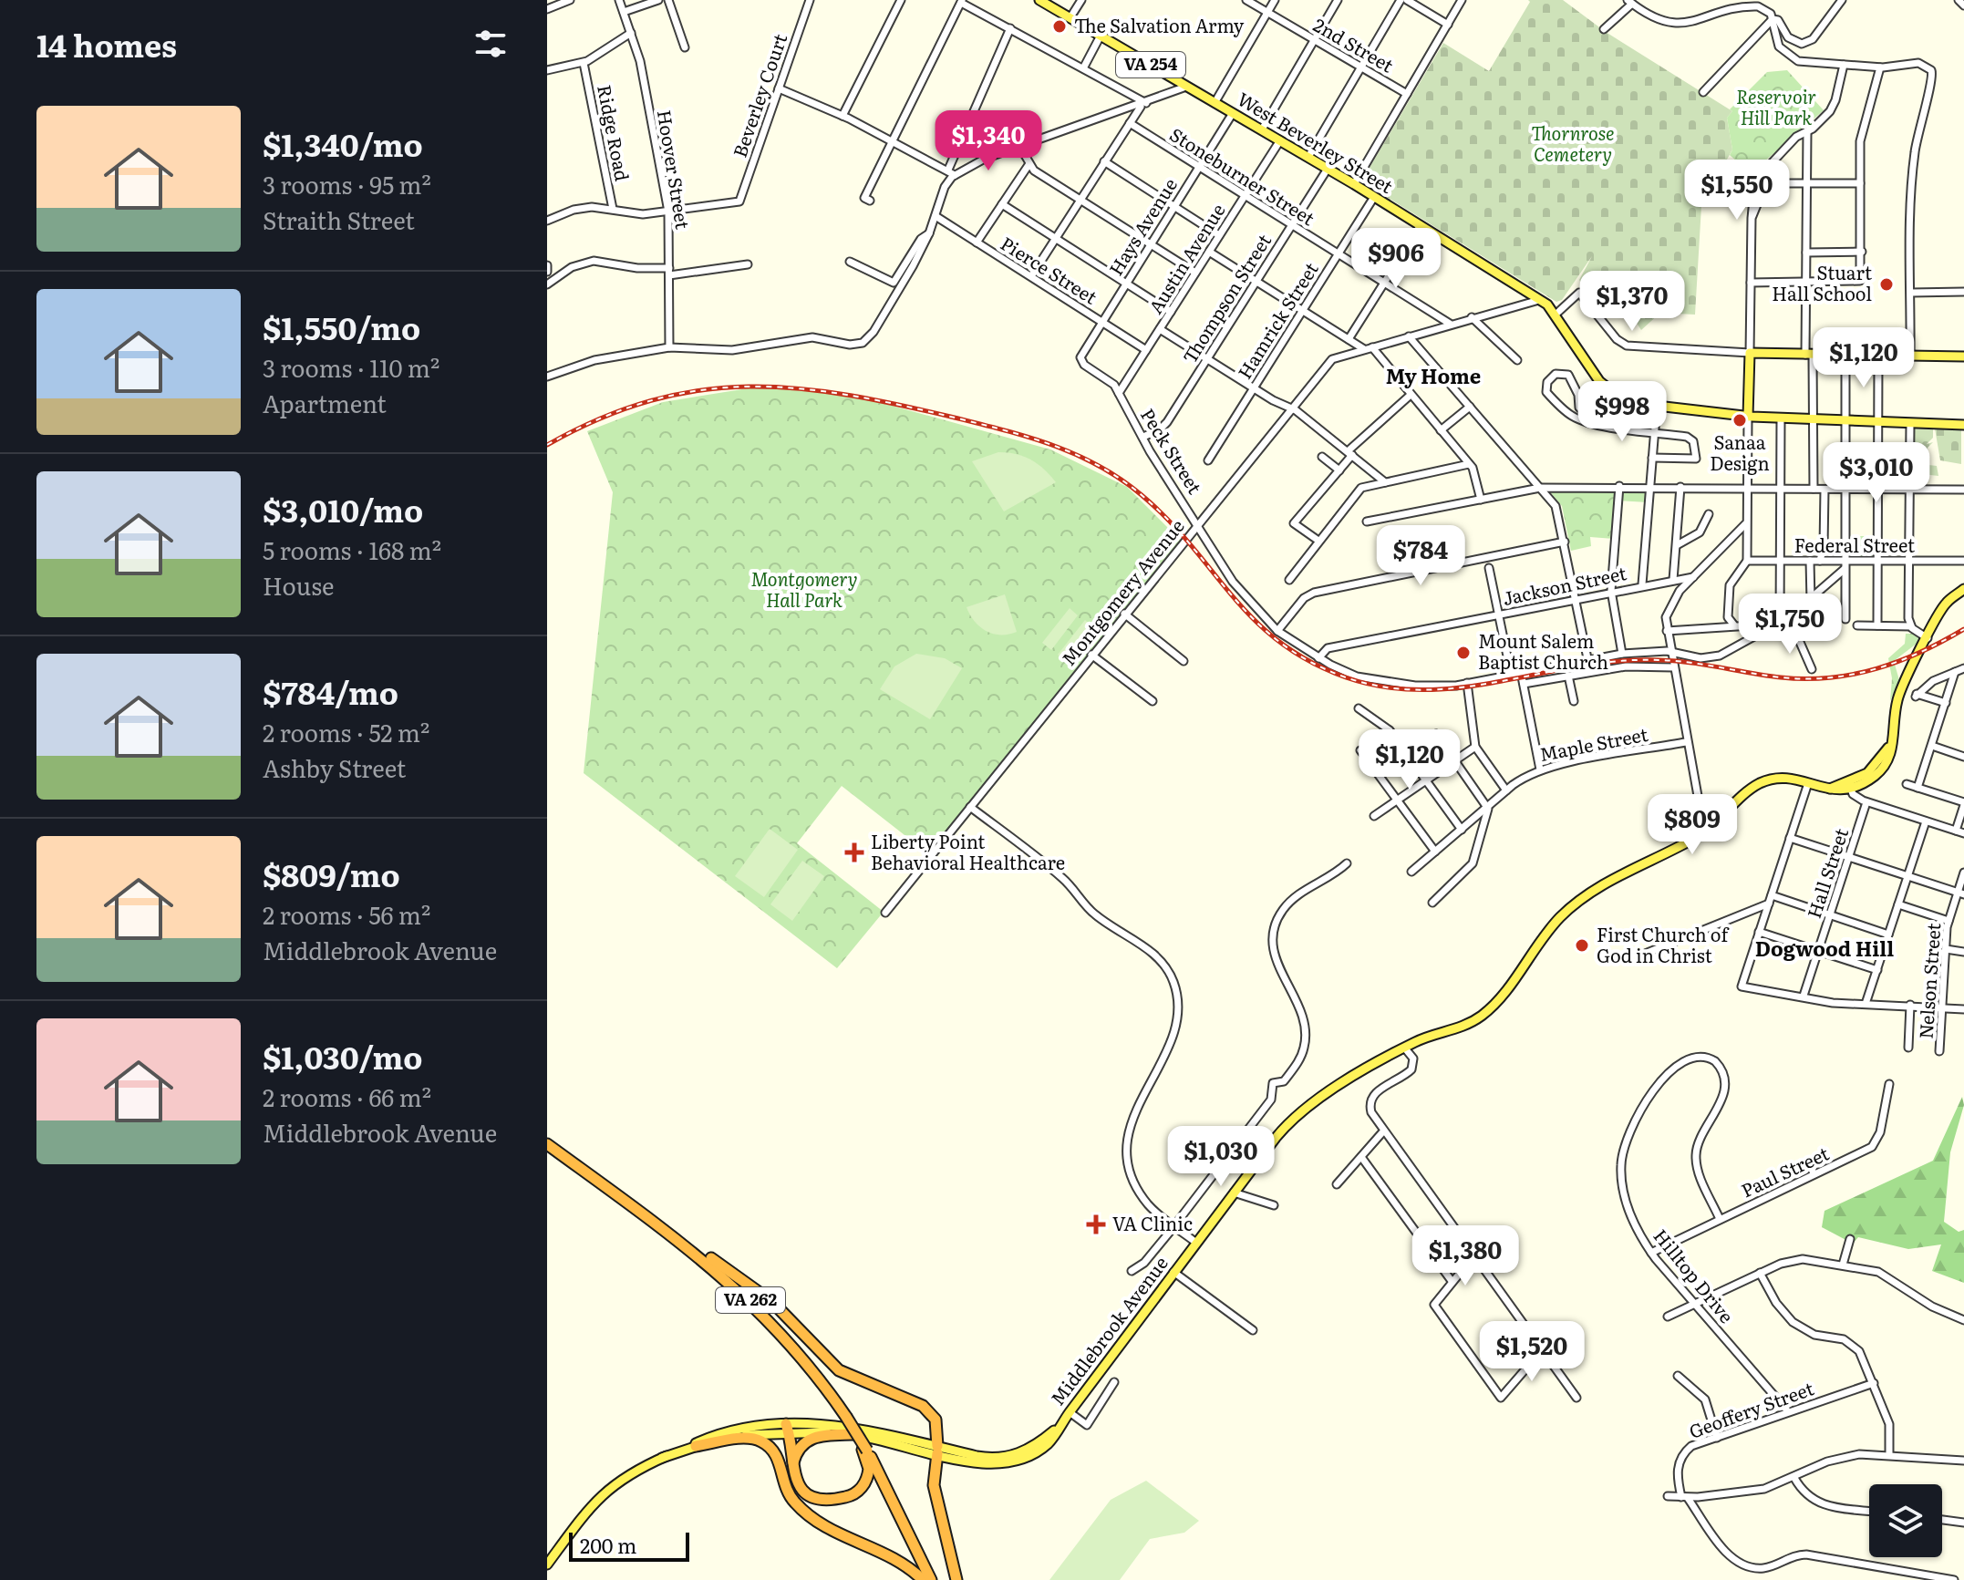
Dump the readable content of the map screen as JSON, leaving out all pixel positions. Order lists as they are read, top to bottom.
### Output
{
  "streets": {
    "highway": ["VA 262"],
    "main road": ["VA 254", "West Beverley Street", "Middlebrook Avenue"],
    "street": [
      "2nd Street",
      "Beverley Court",
      "Ridge Road",
      "Hoover Street",
      "Stoneburner Street",
      "Hays Avenue",
      "Austin Avenue",
      "Pierce Street",
      "Thompson Street",
      "Hamrick Street",
      "Peck Street",
      "Federal Street",
      "Jackson Street",
      "Montgomery Avenue",
      "Maple Street",
      "Hall Street",
      "Nelson Street",
      "Paul Street",
      "Hilltop Drive",
      "Geoffery Street"
    ]
  },
  "crossings": [
    ["Beverley Court", "Hoover Street"],
    ["West Beverley Street", "Hays Avenue"],
    ["West Beverley Street", "Austin Avenue"],
    ["West Beverley Street", "Thompson Street"],
    ["West Beverley Street", "Hamrick Street"],
    ["West Beverley Street", "Montgomery Avenue"],
    ["Stoneburner Street", "Hays Avenue"],
    ["Stoneburner Street", "Austin Avenue"],
    ["Stoneburner Street", "Thompson Street"],
    ["Stoneburner Street", "Hamrick Street"],
    ["Stoneburner Street", "Montgomery Avenue"],
    ["Hays Avenue", "Austin Avenue"],
    ["Hays Avenue", "Pierce Street"],
    ["Hays Avenue", "Peck Street"],
    ["Austin Avenue", "Pierce Street"],
    ["Austin Avenue", "Peck Street"],
    ["Thompson Street", "Peck Street"],
    ["Peck Street", "Federal Street"],
    ["Peck Street", "Jackson Street"],
    ["Peck Street", "Montgomery Avenue"],
    ["Paul Street", "Hilltop Drive"],
    ["Hilltop Drive", "Geoffery Street"]
  ],
  "districts": ["My Home", "Dogwood Hill"],
  "parks": ["Reservoir Hill Park", "Thornrose Cemetery", "Montgomery Hall Park"],
  "places": {
    "other": [
      "The Salvation Army",
      "Stuart Hall School",
      "Sanaa Design",
      "Mount Salem Baptist Church",
      "First Church of God in Christ"
    ],
    "health": ["Liberty Point Behavioral Healthcare", "VA Clinic"]
  },
  "scale_bar": "200 m",
  "page": {
    "heading": "14 homes",
    "list": [
      {
        "name": "$1,340/mo",
        "note": "3 rooms · 95 m² · Straith Street"
      },
      {
        "name": "$1,550/mo",
        "note": "3 rooms · 110 m² · Apartment"
      },
      {
        "name": "$3,010/mo",
        "note": "5 rooms · 168 m² · House"
      },
      {
        "name": "$784/mo",
        "note": "2 rooms · 52 m² · Ashby Street"
      },
      {
        "name": "$809/mo",
        "note": "2 rooms · 56 m² · Middlebrook Avenue"
      },
      {
        "name": "$1,030/mo",
        "note": "2 rooms · 66 m² · Middlebrook Avenue"
      }
    ],
    "price": [
      "$1,340",
      "$1,550",
      "$906",
      "$1,370",
      "$1,120",
      "$998",
      "$3,010",
      "$784",
      "$1,750",
      "$1,120",
      "$809",
      "$1,030",
      "$1,380",
      "$1,520"
    ],
    "scale": "200 m"
  }
}
